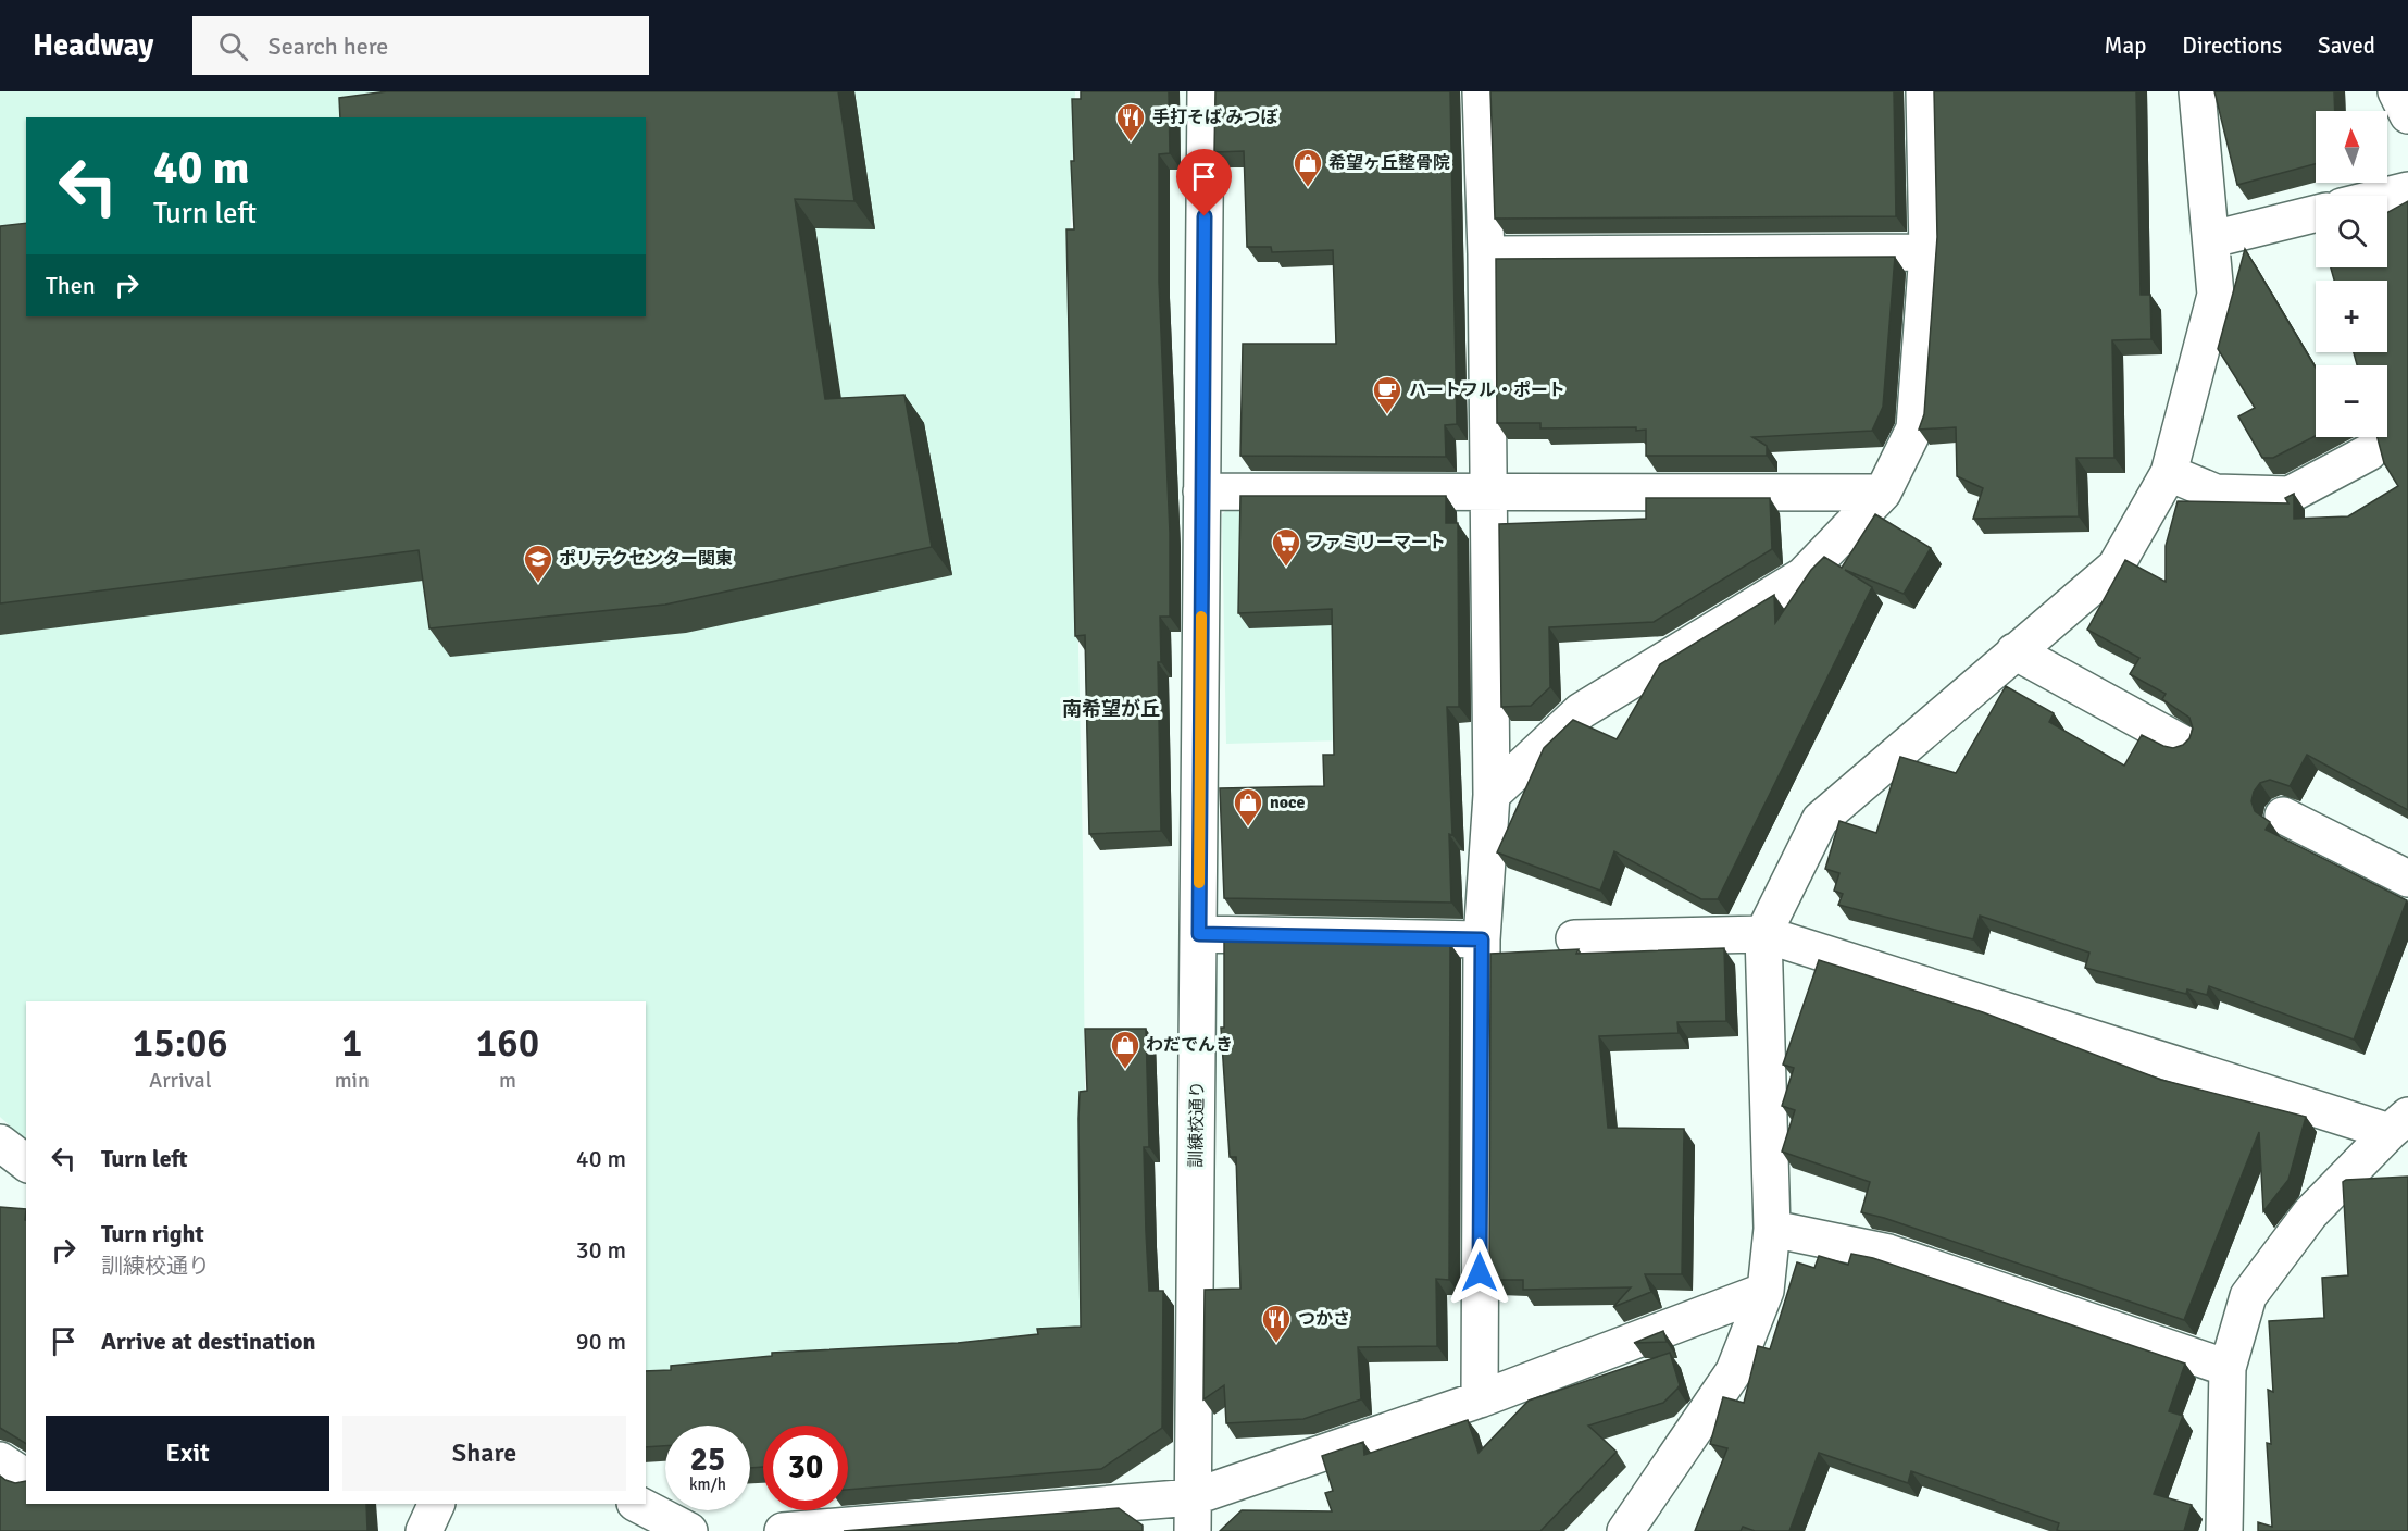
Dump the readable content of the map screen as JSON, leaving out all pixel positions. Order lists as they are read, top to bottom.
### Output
{
  "streets": {
    "street": ["訓練校通り"]
  },
  "districts": ["南希望が丘"],
  "places": {
    "restaurant": ["手打そば みつぼ", "つかさ"],
    "shop": ["希望ヶ丘整骨院", "noce", "わだでんき"],
    "cafe": ["ハートフル・ポート"],
    "supermarket": ["ファミリーマート"],
    "school or university": ["ポリテクセンター関東"]
  },
  "north": "top",
  "page": {
    "header": "Headway",
    "search": "Search here",
    "nav": ["Map", "Directions", "Saved"],
    "map_buttons": ["+", "−"],
    "turn": ["40 m", "Turn left"],
    "then": "Then",
    "eta": [
      "15:06",
      "Arrival",
      "1",
      "min",
      "160",
      "m"
    ],
    "list": [
      {
        "name": "Turn left",
        "value": "40 m"
      },
      {
        "name": "Turn right",
        "note": "訓練校通り",
        "value": "30 m"
      },
      {
        "name": "Arrive at destination",
        "value": "90 m"
      }
    ],
    "buttons": ["Exit", "Share"],
    "speed": "25 km/h",
    "limit": "30"
  }
}
